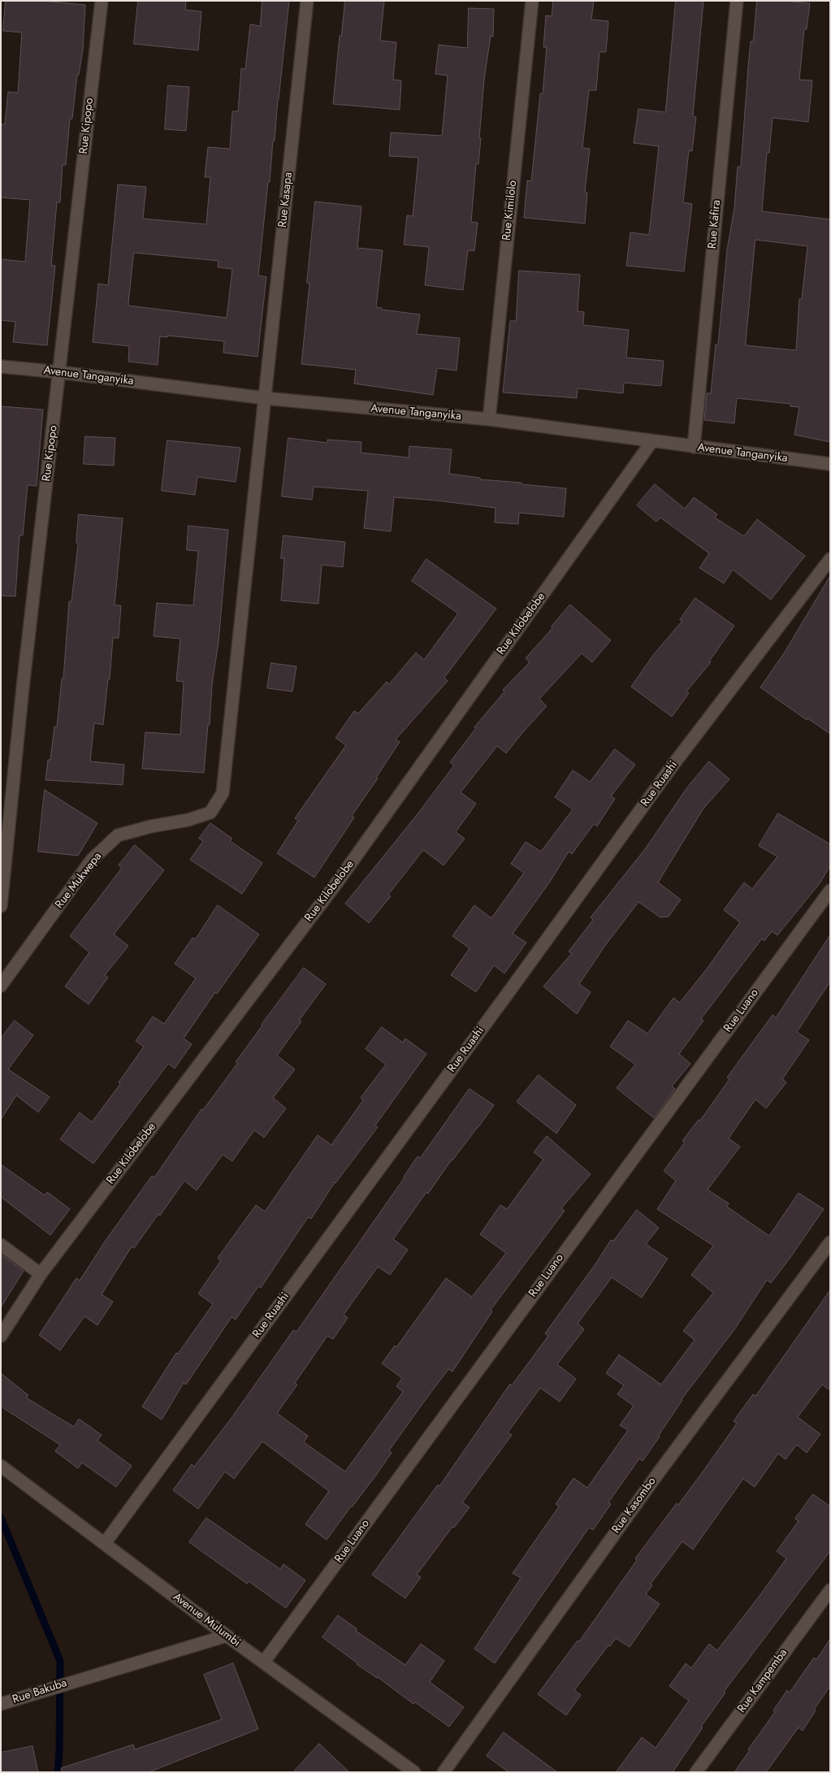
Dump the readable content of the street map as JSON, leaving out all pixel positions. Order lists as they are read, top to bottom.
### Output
{
  "streets": {
    "street": [
      "Rue Kipopo",
      "Rue Kasapa",
      "Rue Kimilolo",
      "Rue Kafira",
      "Avenue Tanganyika",
      "Rue Kilobelobe",
      "Rue Ruashi",
      "Rue Mukwepa",
      "Rue Luano",
      "Rue Kasombo",
      "Avenue Mulumbi",
      "Rue Kampemba",
      "Rue Bakuba"
    ]
  },
  "crossings": [
    ["Rue Kipopo", "Avenue Tanganyika"],
    ["Rue Kasapa", "Avenue Tanganyika"],
    ["Rue Kasapa", "Rue Mukwepa"],
    ["Rue Kimilolo", "Avenue Tanganyika"],
    ["Rue Kafira", "Avenue Tanganyika"],
    ["Avenue Tanganyika", "Rue Kilobelobe"],
    ["Rue Ruashi", "Avenue Mulumbi"],
    ["Rue Luano", "Avenue Mulumbi"],
    ["Avenue Mulumbi", "Rue Bakuba"]
  ]
}
